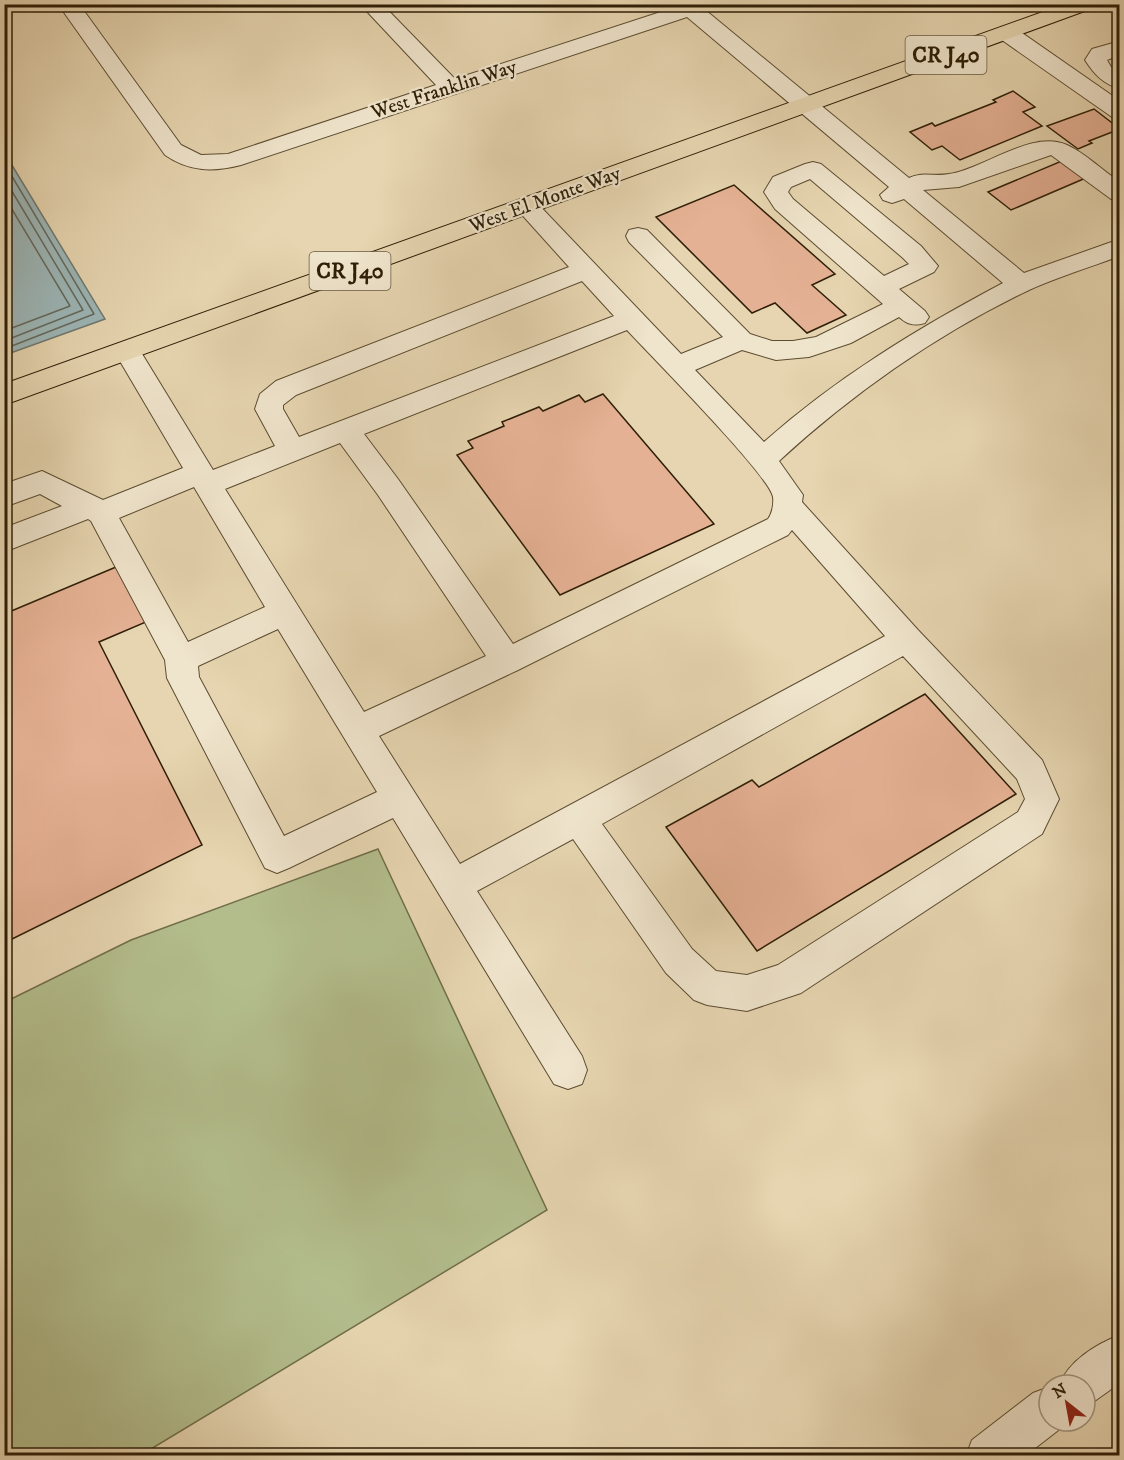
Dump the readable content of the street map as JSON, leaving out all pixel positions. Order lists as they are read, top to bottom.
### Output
{
  "streets": {
    "main road": ["CR J40", "West El Monte Way"],
    "street": ["West Franklin Way"]
  },
  "north": "top left"
}
